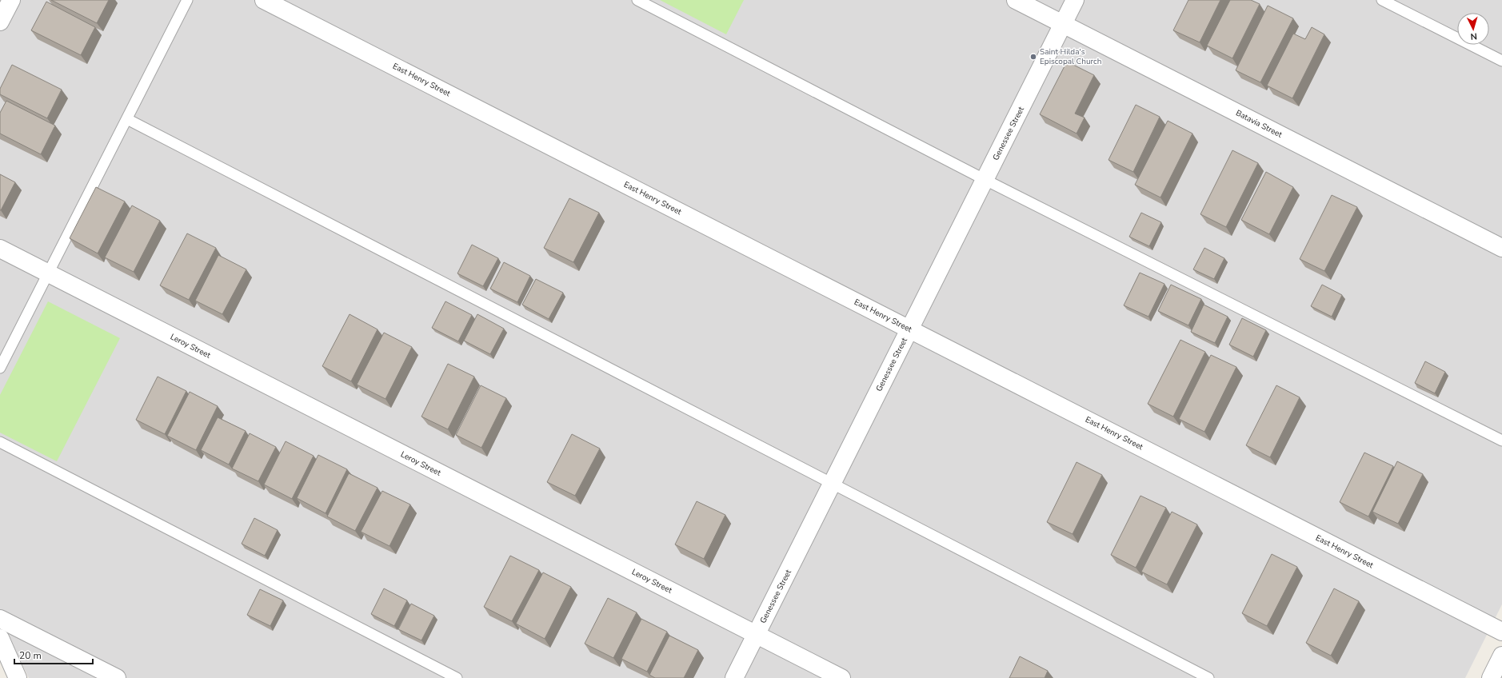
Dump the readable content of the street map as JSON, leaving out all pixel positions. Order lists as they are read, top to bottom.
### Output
{
  "streets": {
    "street": [
      "East Henry Street",
      "Batavia Street",
      "Genessee Street",
      "Leroy Street"
    ]
  },
  "crossings": [
    ["East Henry Street", "Genessee Street"],
    ["Batavia Street", "Genessee Street"],
    ["Genessee Street", "Leroy Street"]
  ],
  "places": ["Saint Hilda's Episcopal Church"],
  "scale_bar": "20 m",
  "north": "bottom"
}
